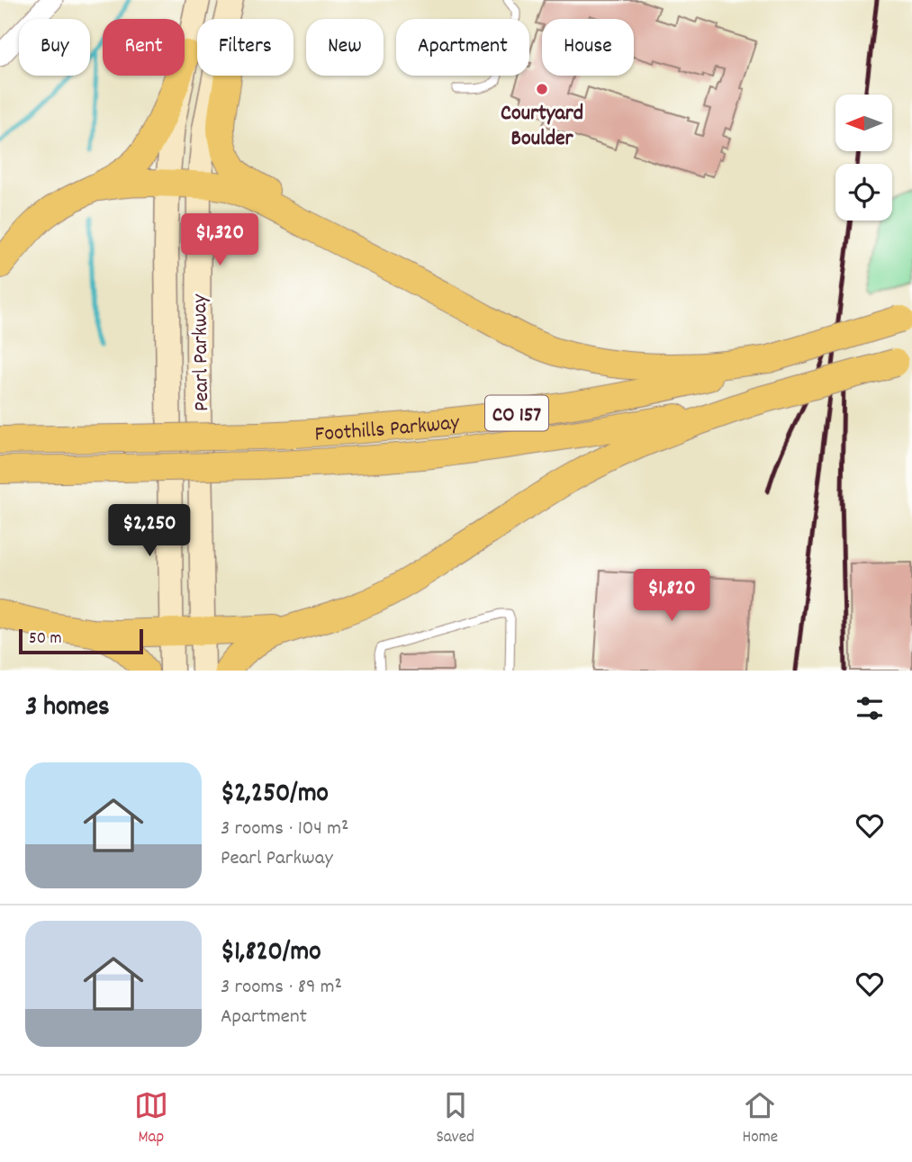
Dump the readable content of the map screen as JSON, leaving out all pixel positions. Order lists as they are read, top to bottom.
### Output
{
  "streets": {
    "highway": ["CO 157", "Foothills Parkway"],
    "main road": ["Pearl Parkway"]
  },
  "places": ["Courtyard Boulder"],
  "scale_bar": "50 m",
  "north": "left",
  "page": {
    "chip": [
      "Buy",
      "Rent",
      "Filters",
      "New",
      "Apartment",
      "House"
    ],
    "price": ["$1,320", "$2,250", "$1,820"],
    "scale": "50 m",
    "heading": "3 homes",
    "list": [
      {
        "name": "$2,250/mo",
        "note": "3 rooms · 104 m² · Pearl Parkway"
      },
      {
        "name": "$1,820/mo",
        "note": "3 rooms · 89 m² · Apartment"
      }
    ],
    "tabs": ["Map", "Saved", "Home"]
  }
}
